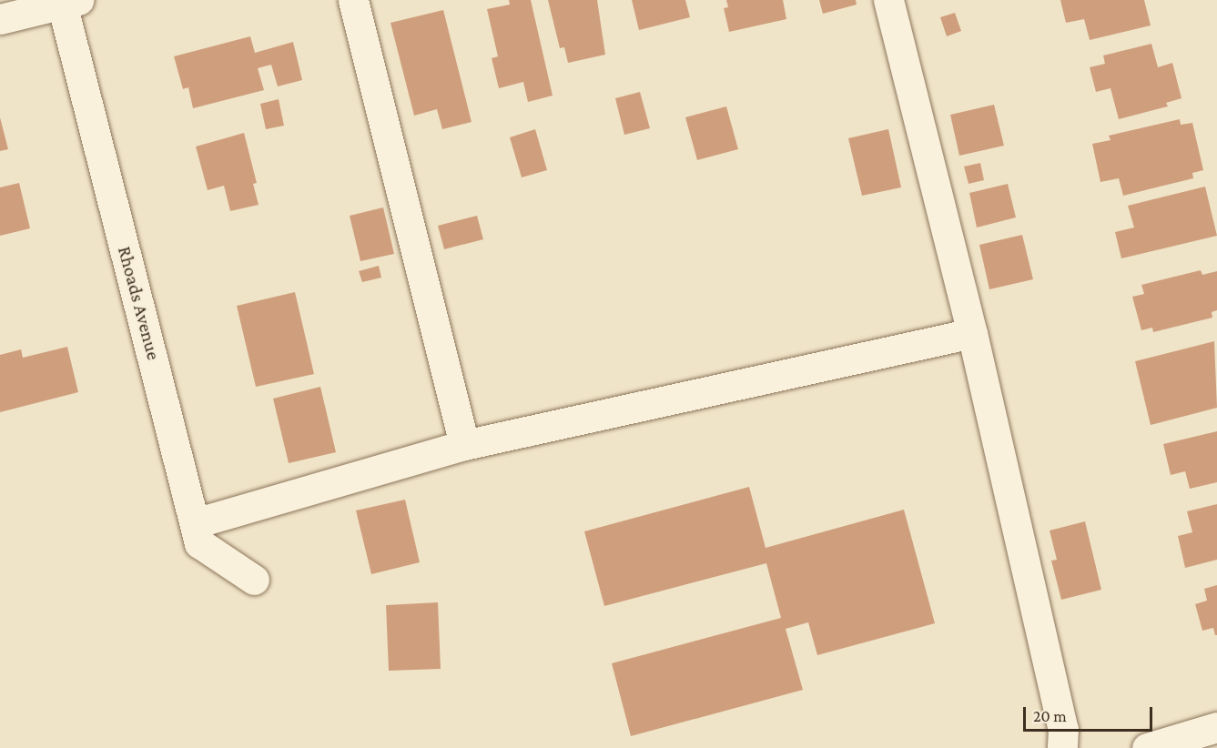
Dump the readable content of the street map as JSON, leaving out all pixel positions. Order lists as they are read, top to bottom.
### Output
{
  "streets": {
    "street": ["Rhoads Avenue"]
  },
  "scale_bar": "20 m"
}
